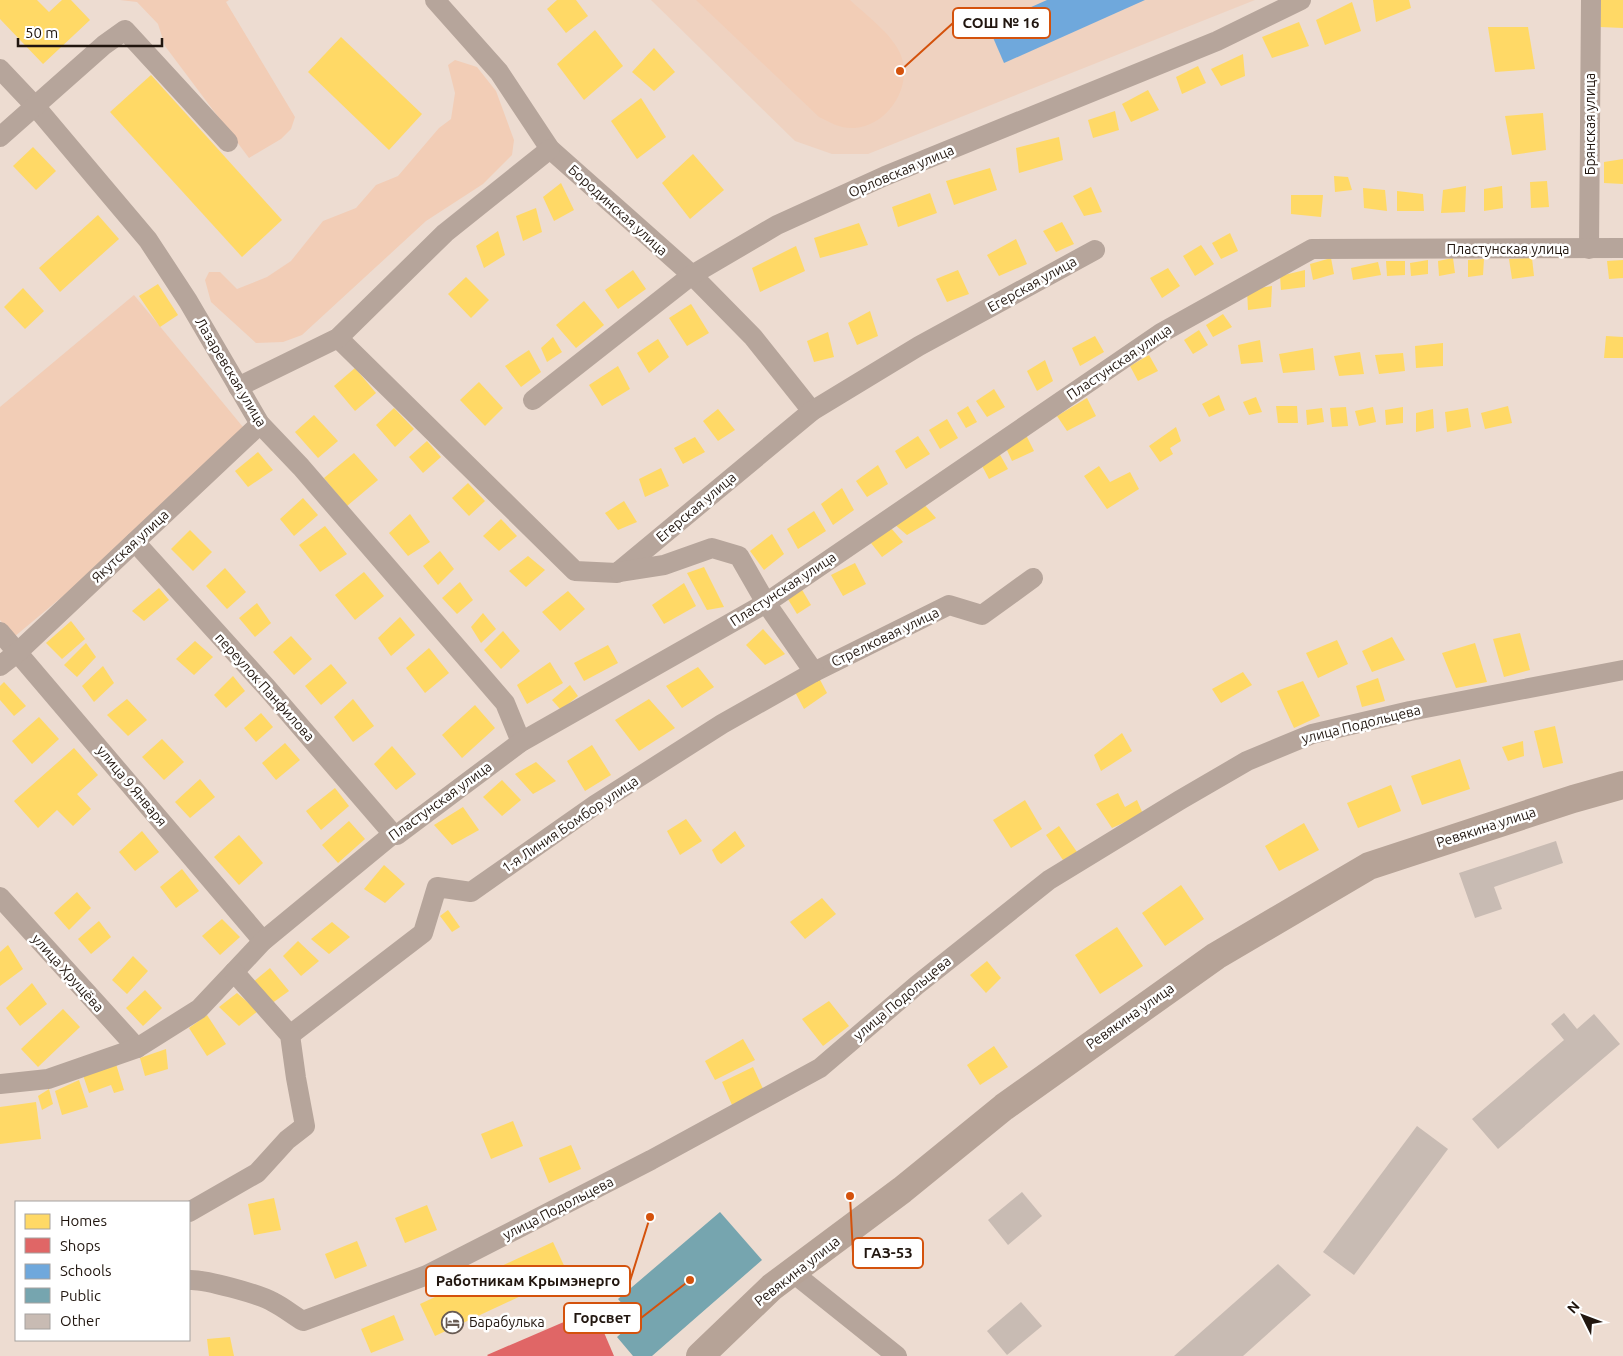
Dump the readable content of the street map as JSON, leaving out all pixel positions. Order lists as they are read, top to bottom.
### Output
{
  "streets": {
    "main road": ["Ревякина улица"],
    "street": [
      "Брянская улица",
      "Орловская улица",
      "Бородинская улица",
      "Пластунская улица",
      "Егерская улица",
      "Лазаревская улица",
      "Якутская улица",
      "Стрелковая улица",
      "переулок Панфилова",
      "улица Подольцева",
      "улица 9 Января",
      "1-я Линия Бомбор улица",
      "улица Хрущёва"
    ]
  },
  "crossings": [
    ["Брянская улица", "Пластунская улица"],
    ["Орловская улица", "Бородинская улица"],
    ["Бородинская улица", "Егерская улица"],
    ["Пластунская улица", "Лазаревская улица"],
    ["Пластунская улица", "переулок Панфилова"],
    ["Пластунская улица", "улица 9 Января"],
    ["Пластунская улица", "улица Хрущёва"],
    ["Лазаревская улица", "Якутская улица"],
    ["Якутская улица", "переулок Панфилова"],
    ["Якутская улица", "улица 9 Января"],
    ["Стрелковая улица", "1-я Линия Бомбор улица"]
  ],
  "places": {
    "other": [
      "СОШ № 16",
      "ГАЗ-53",
      "Работникам Крымэнерго",
      "Горсвет"
    ],
    "hotel": ["Барабулька"]
  },
  "legend": [
    "Homes",
    "Shops",
    "Schools",
    "Public",
    "Other"
  ],
  "scale_bar": "50 m",
  "north": "top left"
}
